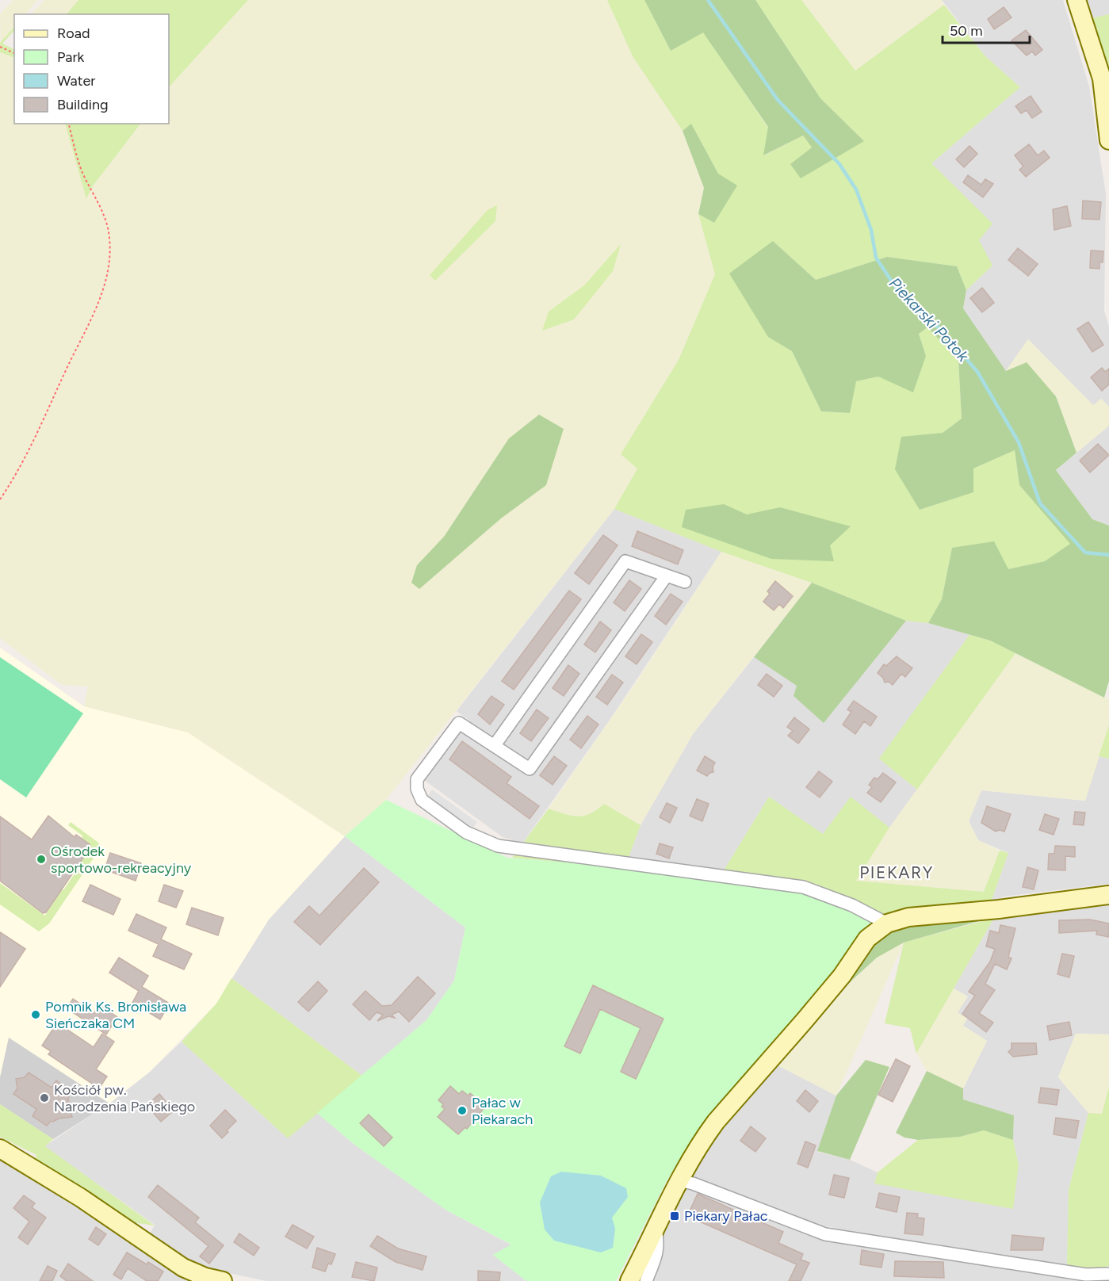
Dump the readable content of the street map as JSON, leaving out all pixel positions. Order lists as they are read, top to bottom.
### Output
{
  "districts": ["PIEKARY"],
  "water": ["Piekarski Potok"],
  "places": {
    "other": [
      "Ośrodek sportowo-rekreacyjny",
      "Pomnik Ks. Bronisława Sieńczaka CM",
      "Kościół pw. Narodzenia Pańskiego",
      "Pałac w Piekarach"
    ],
    "transit": ["Piekary Pałac"]
  },
  "legend": [
    "Road",
    "Park",
    "Water",
    "Building"
  ],
  "scale_bar": "50 m"
}
